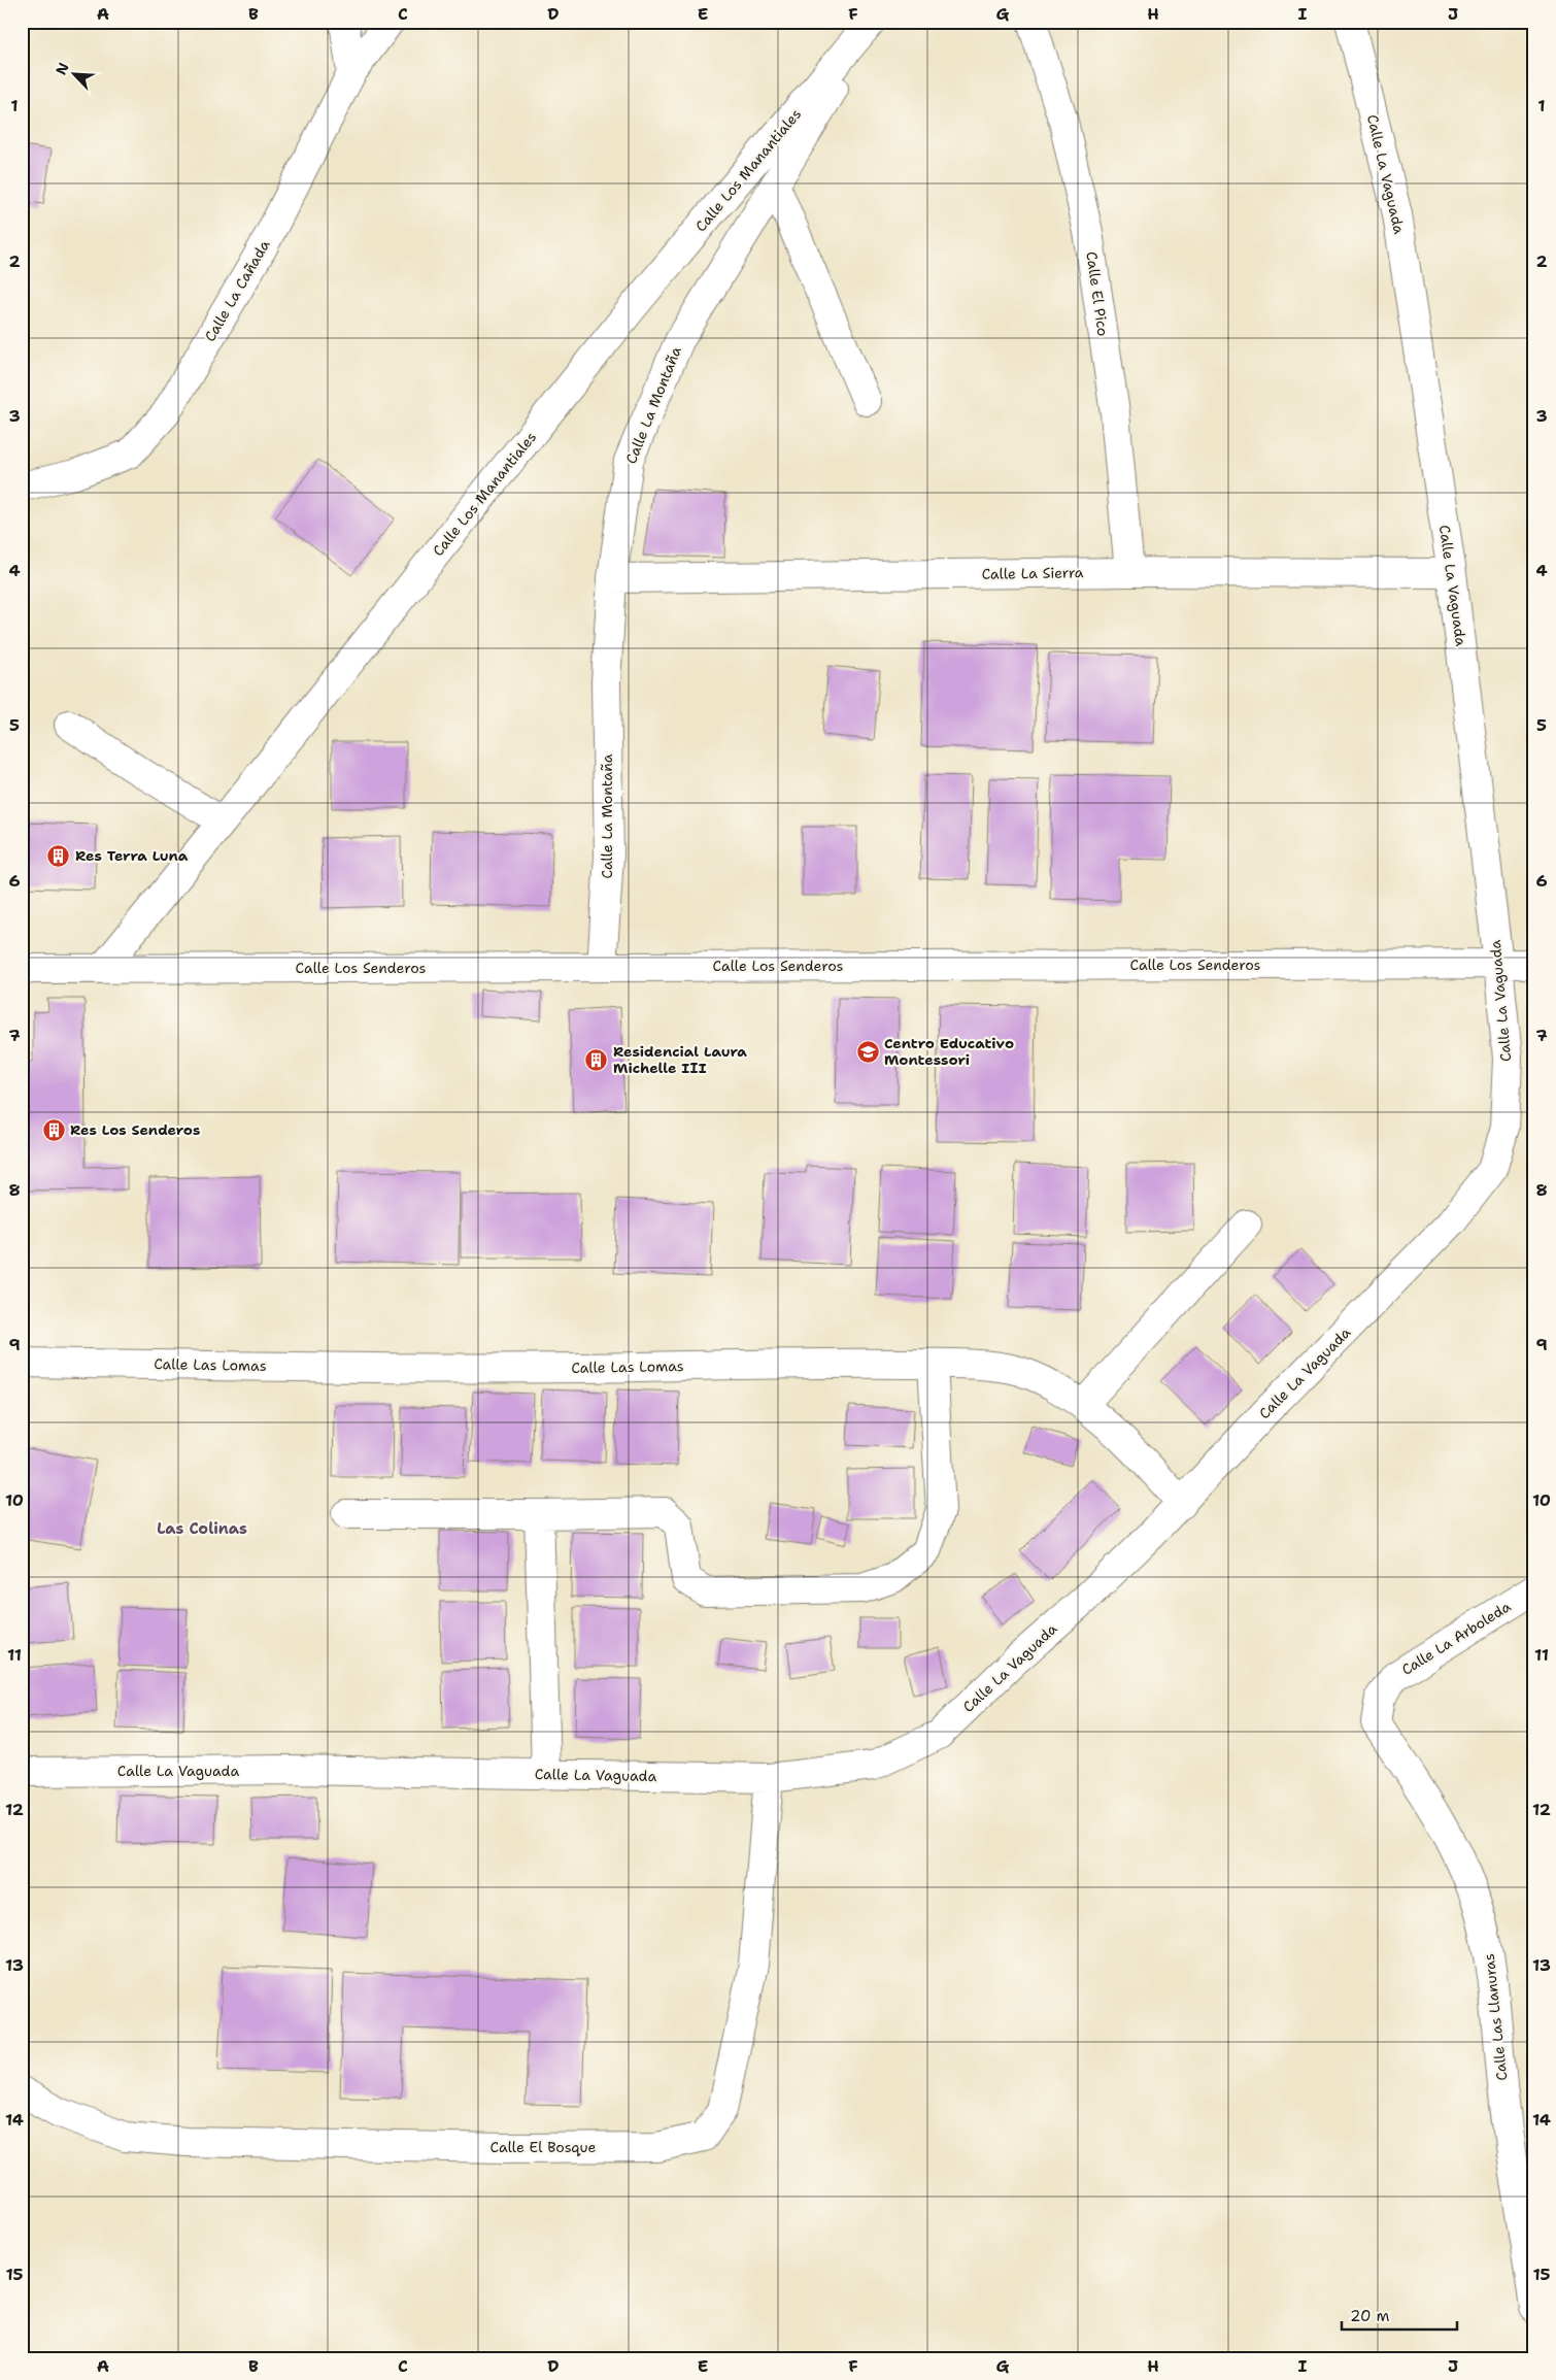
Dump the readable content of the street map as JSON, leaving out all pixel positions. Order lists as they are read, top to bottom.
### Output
{
  "streets": {
    "street": [
      "Calle Los Manantiales",
      "Calle La Vaguada",
      "Calle La Cañada",
      "Calle El Pico",
      "Calle La Montaña",
      "Calle La Sierra",
      "Calle Los Senderos",
      "Calle Las Lomas",
      "Calle La Arboleda",
      "Calle Las Llanuras",
      "Calle El Bosque"
    ]
  },
  "crossings": [
    ["Calle Los Manantiales", "Calle La Montaña"],
    ["Calle Los Manantiales", "Calle Los Senderos"],
    ["Calle La Vaguada", "Calle La Sierra"],
    ["Calle La Vaguada", "Calle Los Senderos"],
    ["Calle La Vaguada", "Calle Las Lomas"],
    ["Calle La Vaguada", "Calle El Bosque"],
    ["Calle El Pico", "Calle La Sierra"],
    ["Calle La Montaña", "Calle La Sierra"],
    ["Calle La Montaña", "Calle Los Senderos"],
    ["Calle La Arboleda", "Calle Las Llanuras"]
  ],
  "districts": ["Las Colinas"],
  "places": {
    "building": ["Res Terra Luna", "Residencial Laura Michelle III", "Res Los Senderos"],
    "school or university": ["Centro Educativo Montessori"]
  },
  "scale_bar": "20 m",
  "north": "top left",
  "grid": {
    "columns": [
      "A",
      "B",
      "C",
      "D",
      "E",
      "F",
      "G",
      "H",
      "I",
      "J"
    ],
    "rows": [
      "1",
      "2",
      "3",
      "4",
      "5",
      "6",
      "7",
      "8",
      "9",
      "10",
      "11",
      "12",
      "13",
      "14",
      "15"
    ]
  }
}
